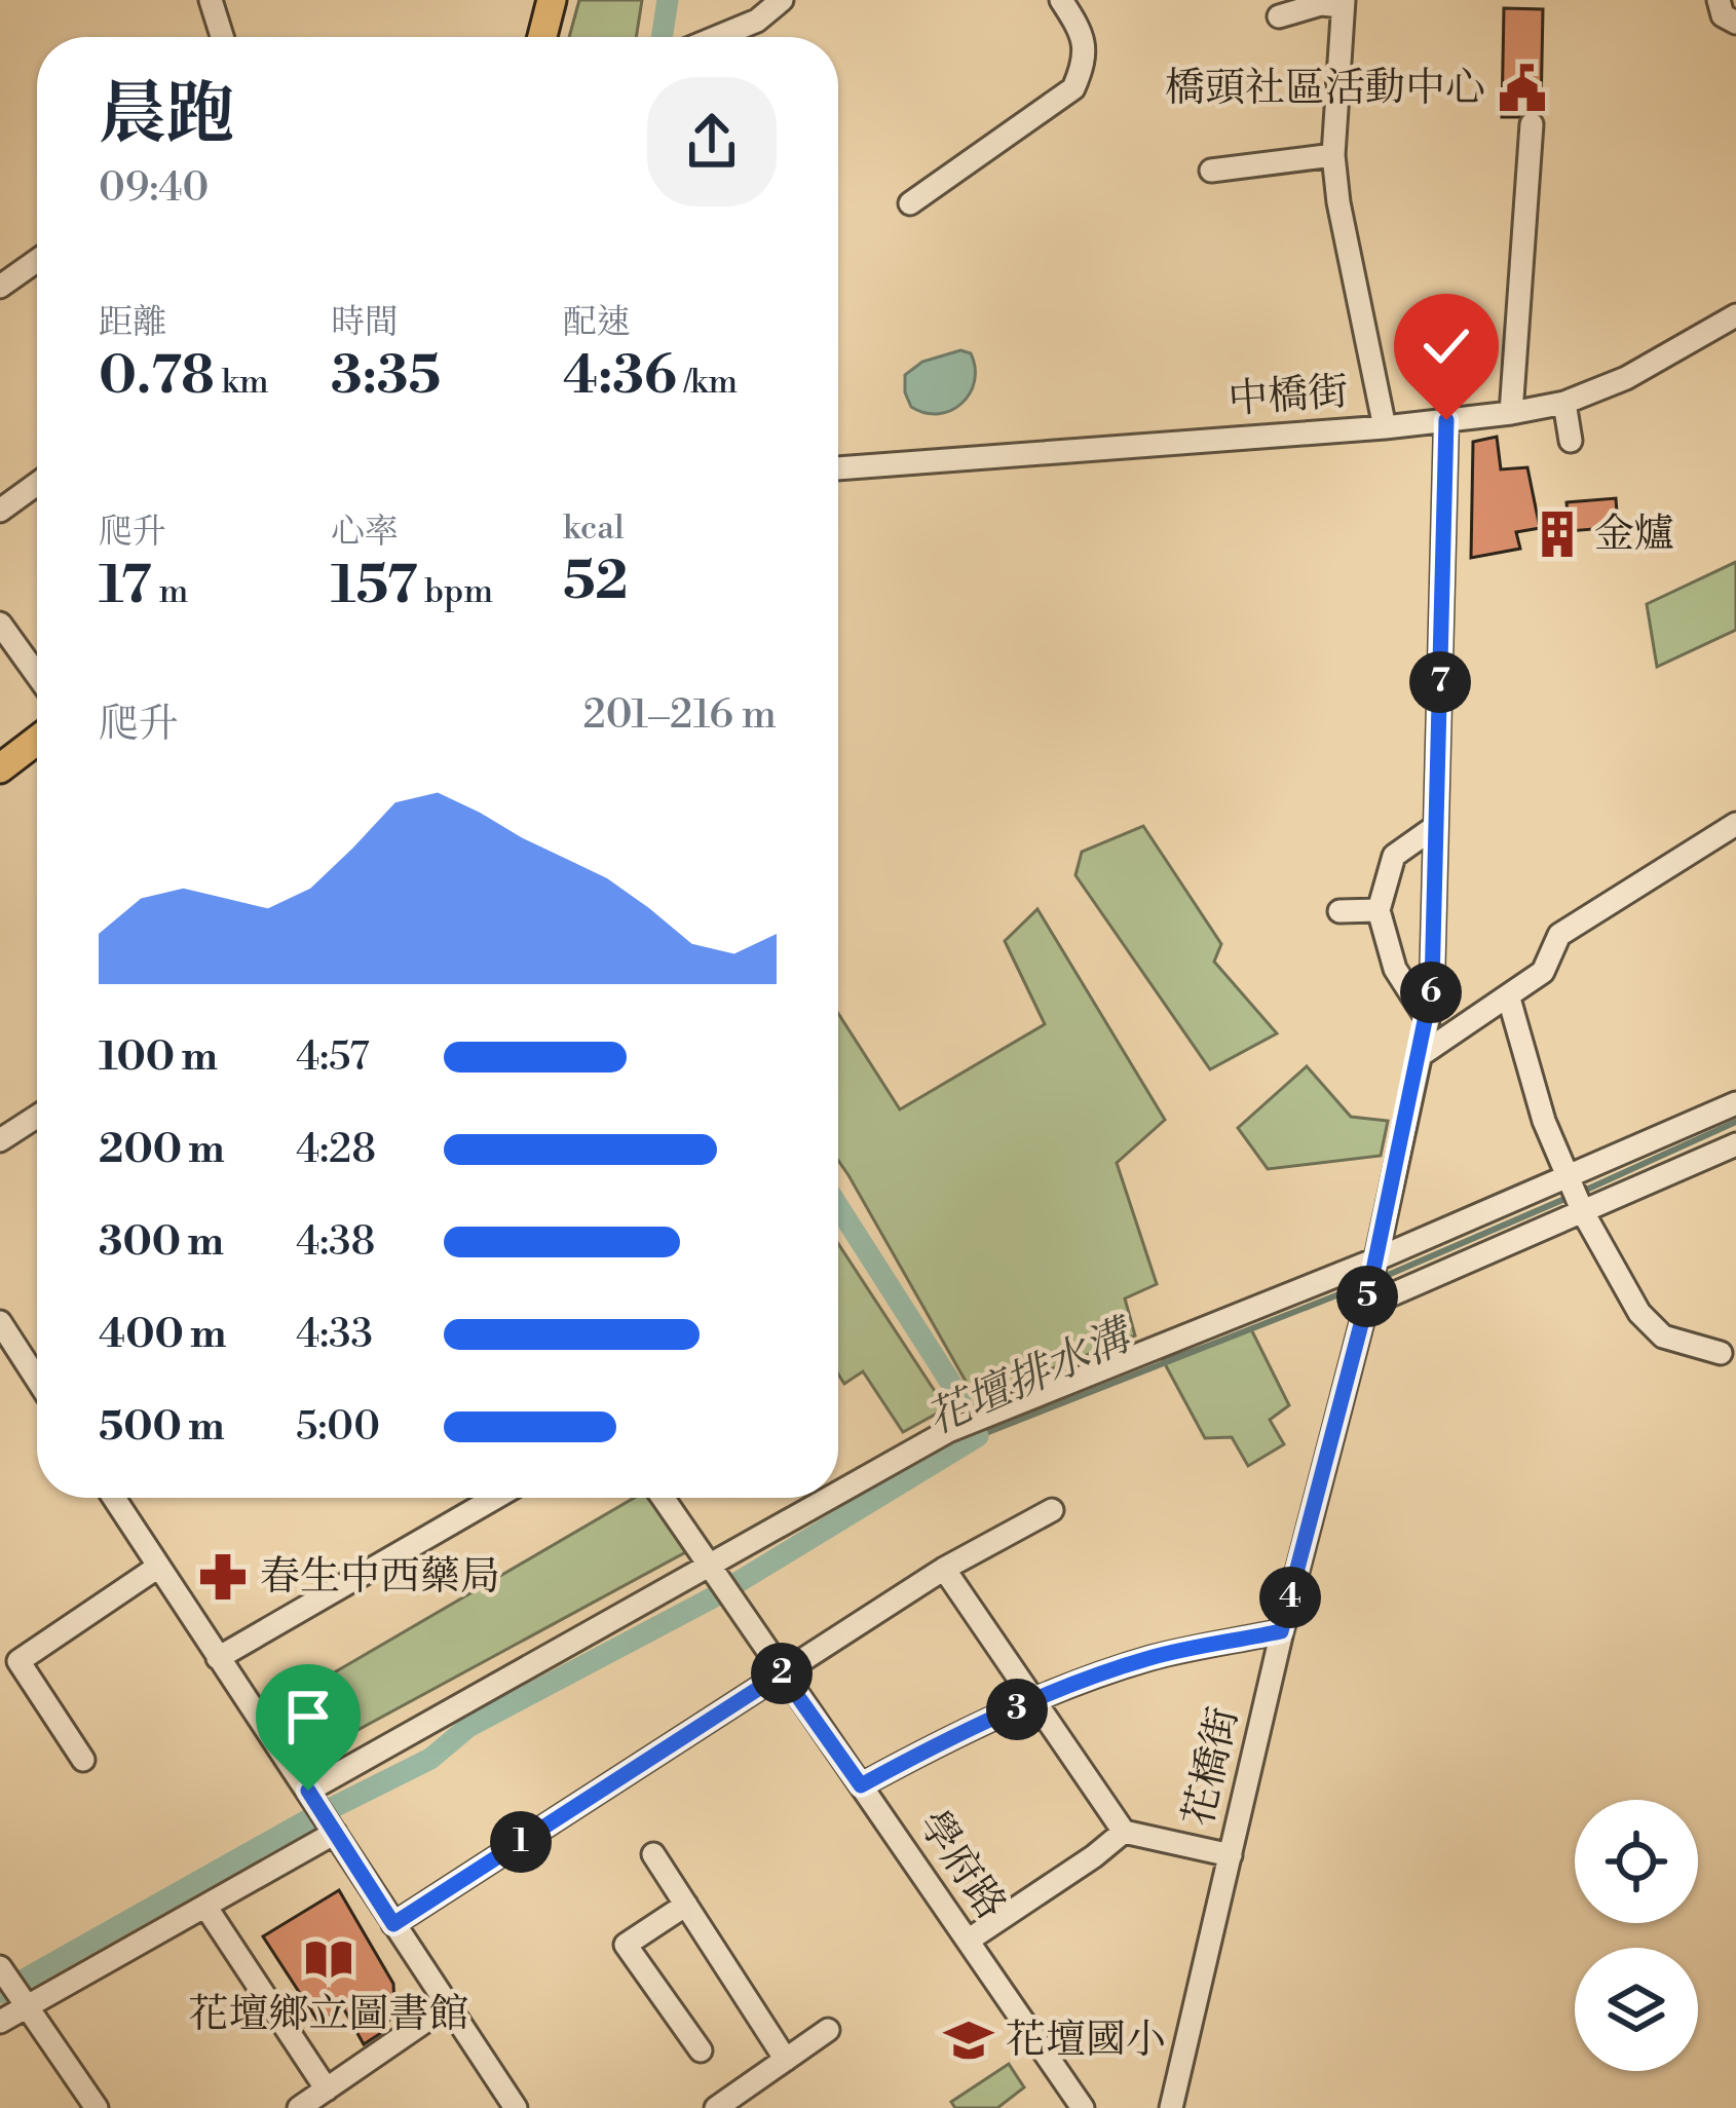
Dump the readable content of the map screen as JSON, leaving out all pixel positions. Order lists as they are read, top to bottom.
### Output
{
  "streets": {
    "street": ["中橋街", "花橋街", "學府路"]
  },
  "crossings": [
    ["中橋街", "花橋街"]
  ],
  "water": ["花壇排水溝"],
  "places": {
    "public building": ["橋頭社區活動中心"],
    "building": ["金爐"],
    "pharmacy": ["春生中西藥局"],
    "library": ["花壇鄉立圖書館"],
    "school or university": ["花壇國小"]
  },
  "page": {
    "heading": ["晨跑", "09:40"],
    "stats": [
      ["距離", "0.78 km"],
      ["時間", "3:35"],
      ["配速", "4:36 /km"],
      ["爬升", "17 m"],
      ["心率", "157 bpm"],
      ["kcal", "52"]
    ],
    "pins": [
      "7",
      "6",
      "5",
      "4",
      "2",
      "3",
      "1"
    ],
    "chart": ["爬升", "201–216 m"],
    "list": [
      {
        "name": "100 m",
        "note": "4:57"
      },
      {
        "name": "200 m",
        "note": "4:28"
      },
      {
        "name": "300 m",
        "note": "4:38"
      },
      {
        "name": "400 m",
        "note": "4:33"
      },
      {
        "name": "500 m",
        "note": "5:00"
      }
    ]
  }
}
